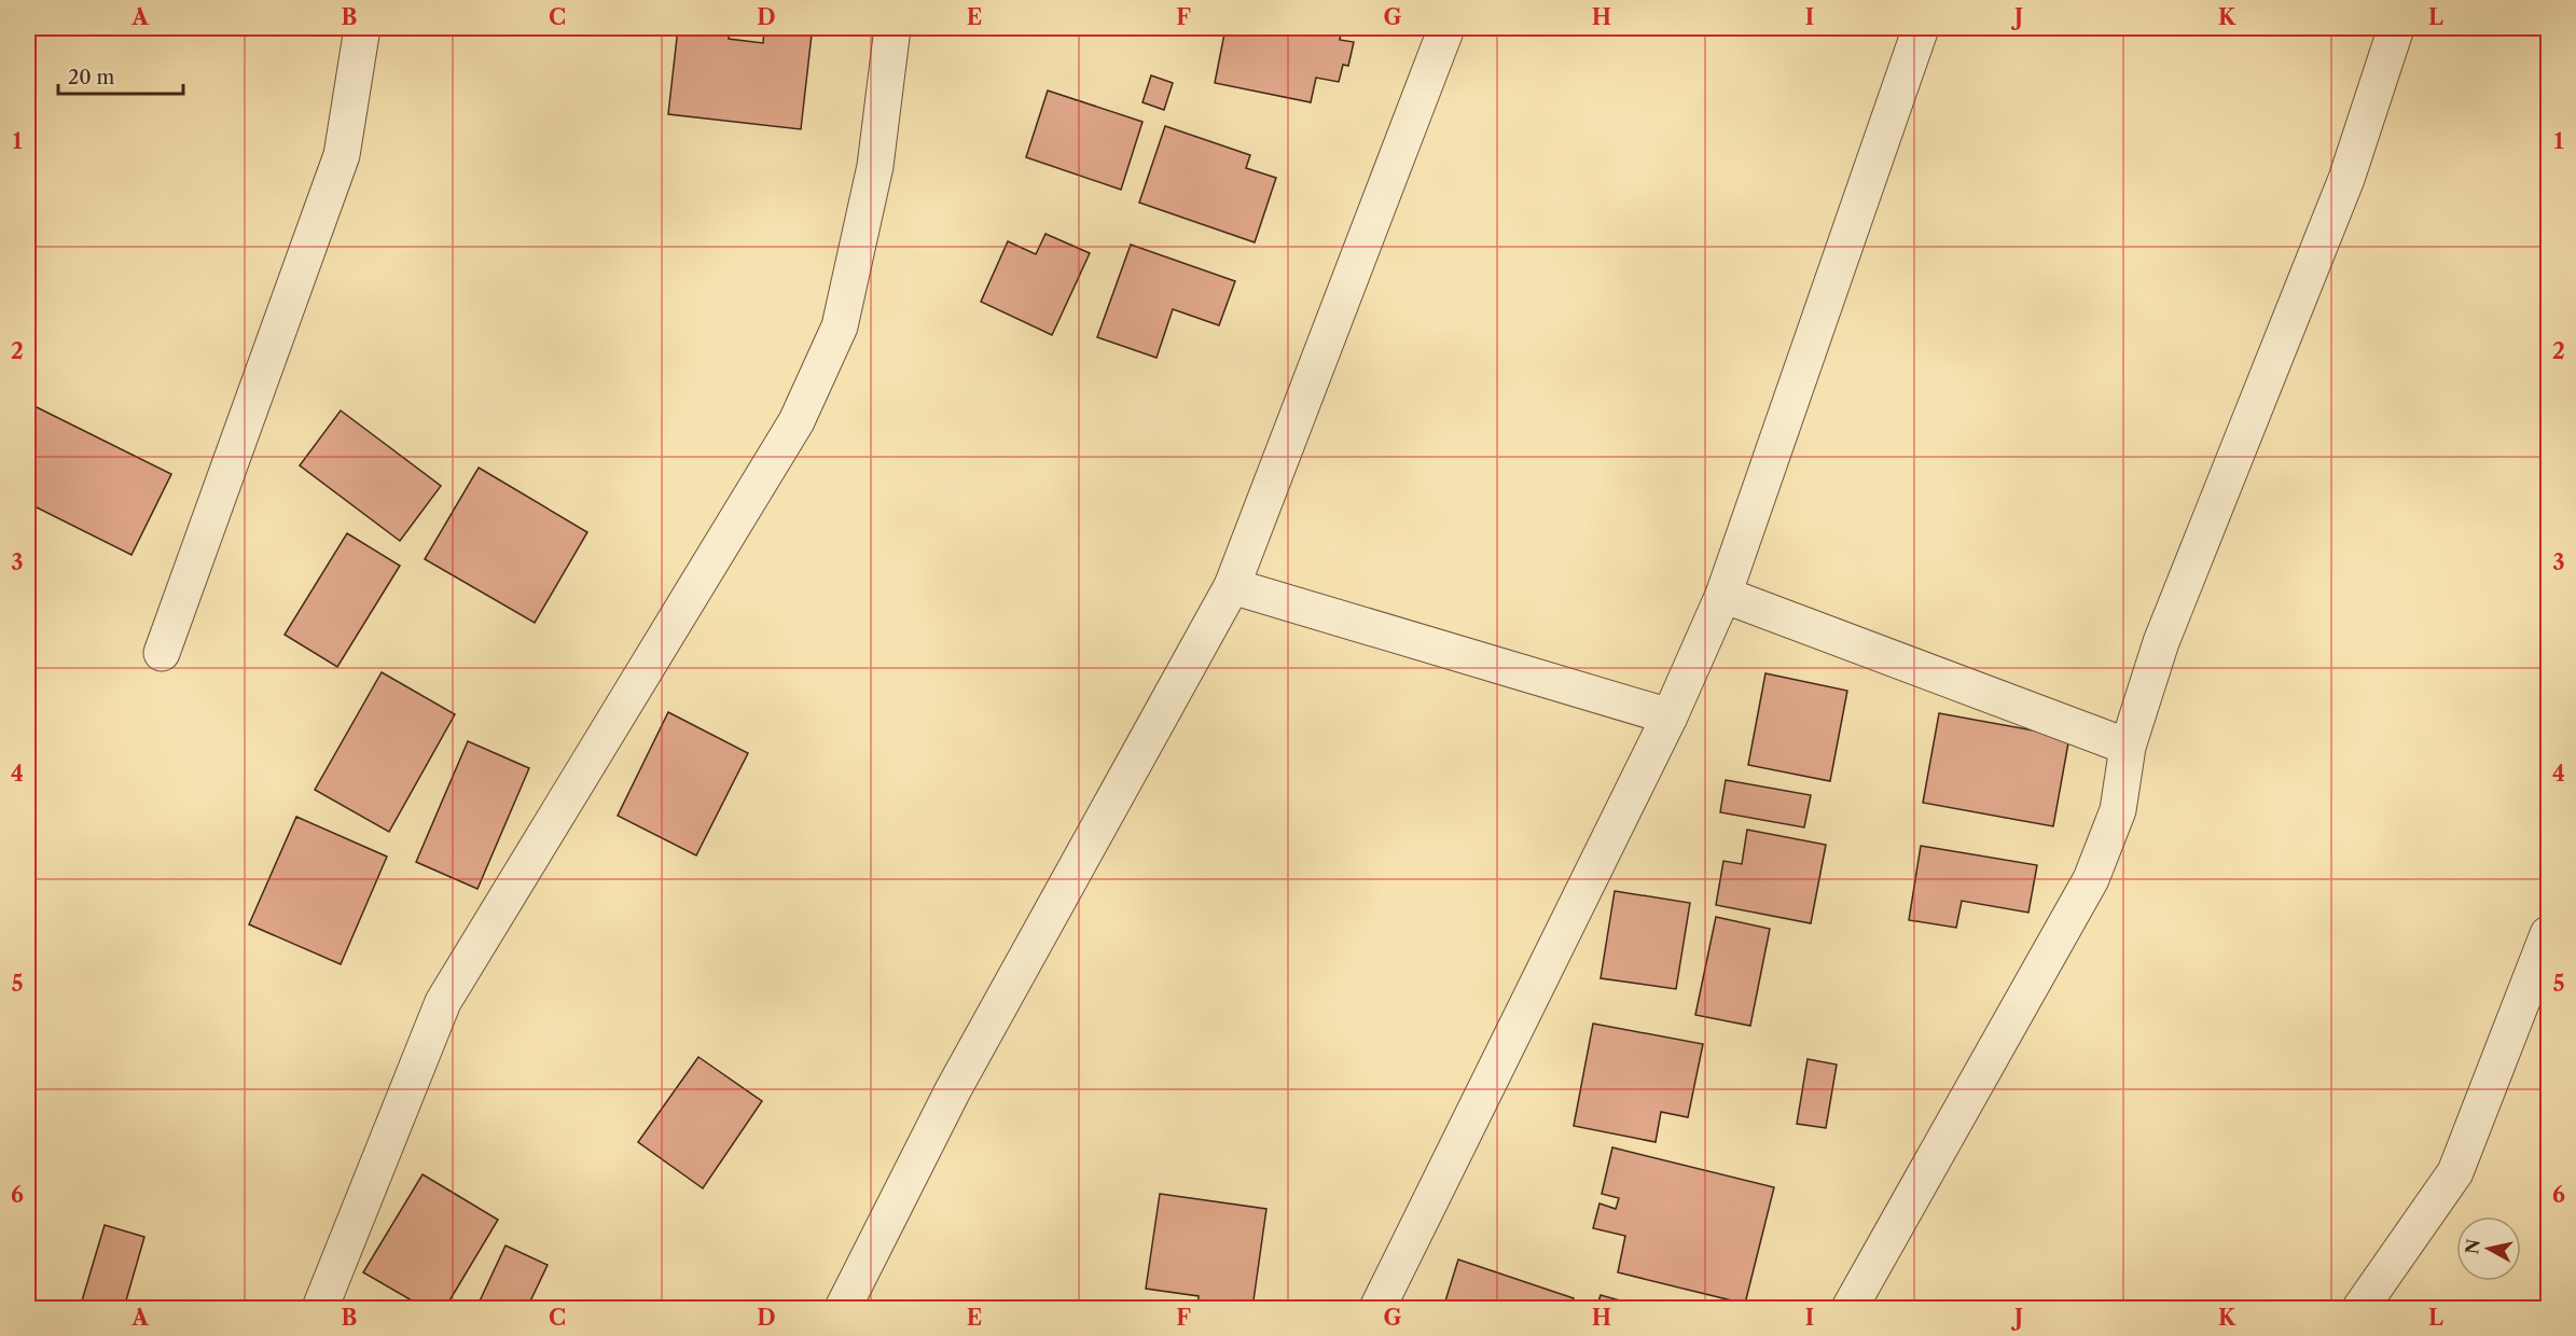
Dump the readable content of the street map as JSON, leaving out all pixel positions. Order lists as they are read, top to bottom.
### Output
{
  "scale_bar": "20 m",
  "north": "left",
  "grid": {
    "columns": [
      "A",
      "B",
      "C",
      "D",
      "E",
      "F",
      "G",
      "H",
      "I",
      "J",
      "K",
      "L"
    ],
    "rows": [
      "1",
      "2",
      "3",
      "4",
      "5",
      "6"
    ]
  }
}
